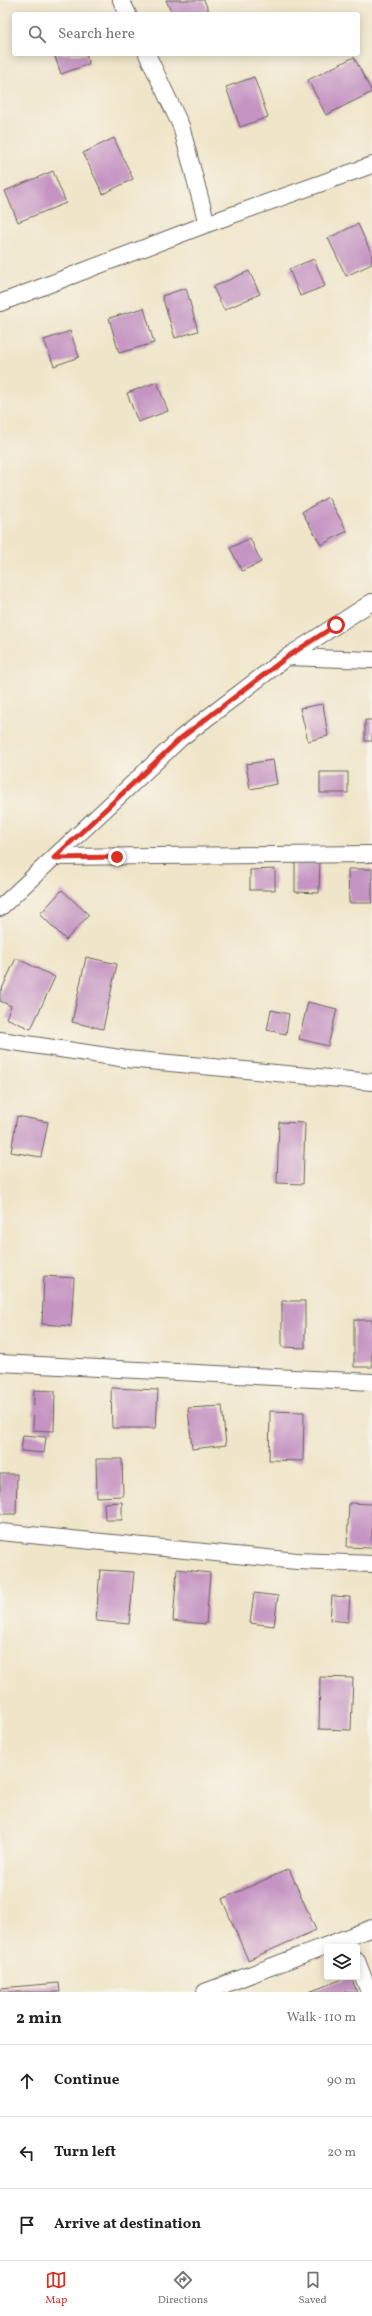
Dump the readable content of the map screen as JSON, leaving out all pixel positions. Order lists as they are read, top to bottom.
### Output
{
  "page": {
    "search": "Search here",
    "heading": ["2 min", "Walk · 110 m"],
    "list": [
      ["Continue", "90 m"],
      ["Turn left", "20 m"],
      "Arrive at destination"
    ],
    "nav": ["Map", "Directions", "Saved"]
  }
}
